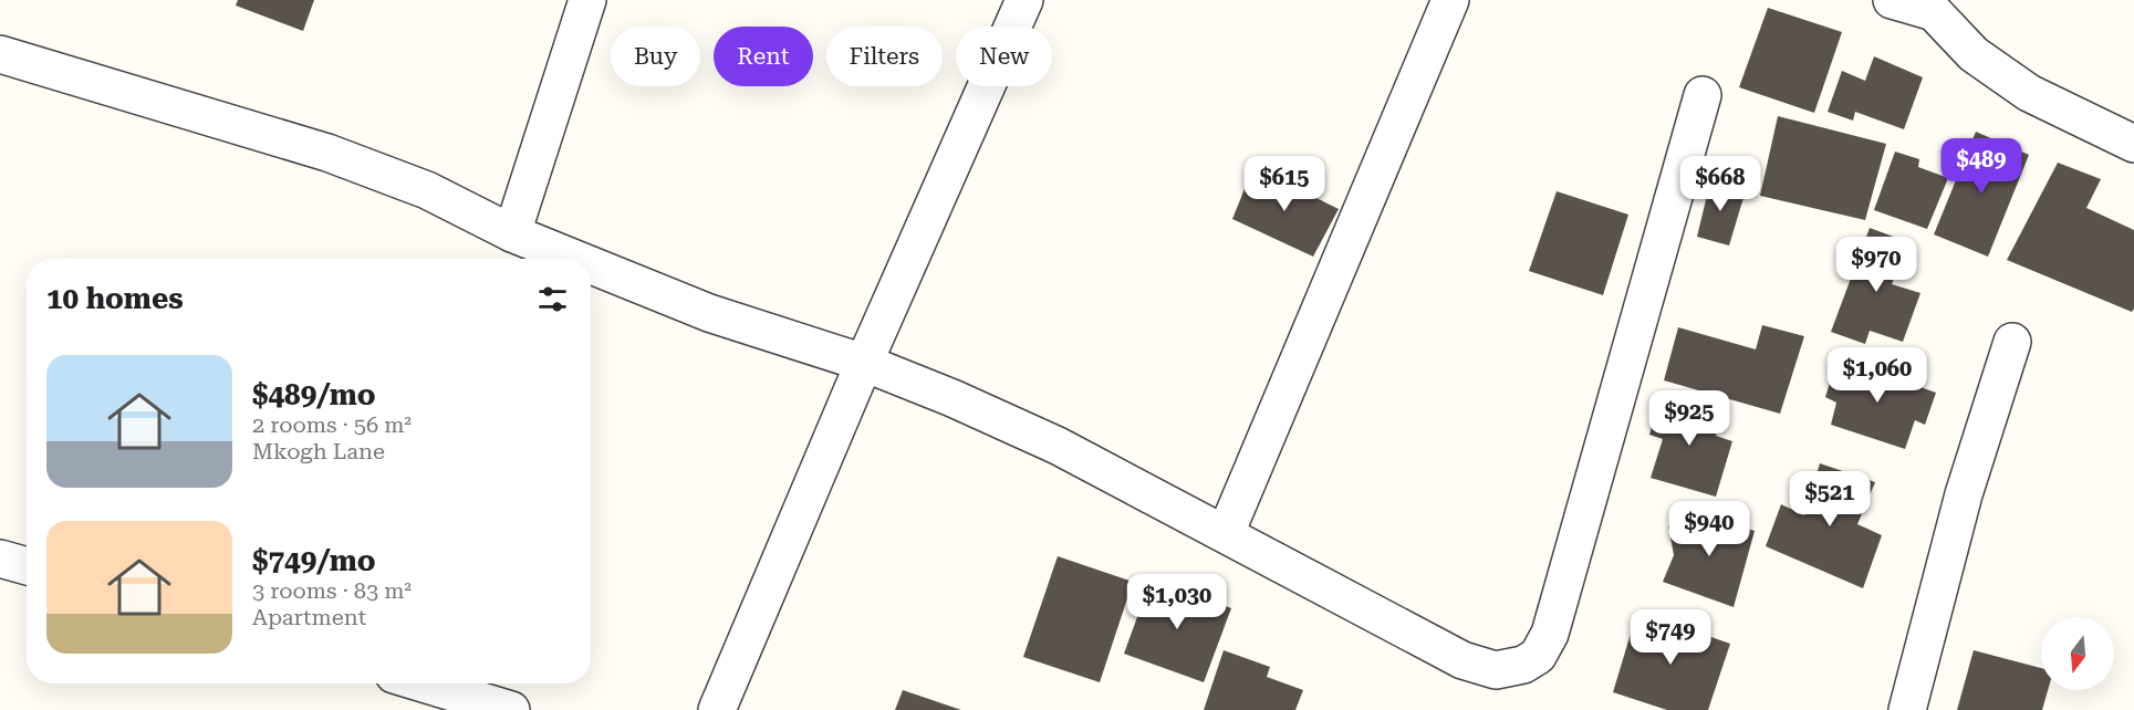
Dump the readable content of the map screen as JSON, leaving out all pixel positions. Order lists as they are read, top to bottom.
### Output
{
  "north": "bottom",
  "page": {
    "chip": [
      "Buy",
      "Rent",
      "Filters",
      "New"
    ],
    "price": [
      "$489",
      "$615",
      "$668",
      "$970",
      "$1,060",
      "$925",
      "$521",
      "$940",
      "$1,030",
      "$749"
    ],
    "heading": "10 homes",
    "list": [
      {
        "name": "$489/mo",
        "note": "2 rooms · 56 m² · Mkogh Lane"
      },
      {
        "name": "$749/mo",
        "note": "3 rooms · 83 m² · Apartment"
      }
    ]
  }
}
